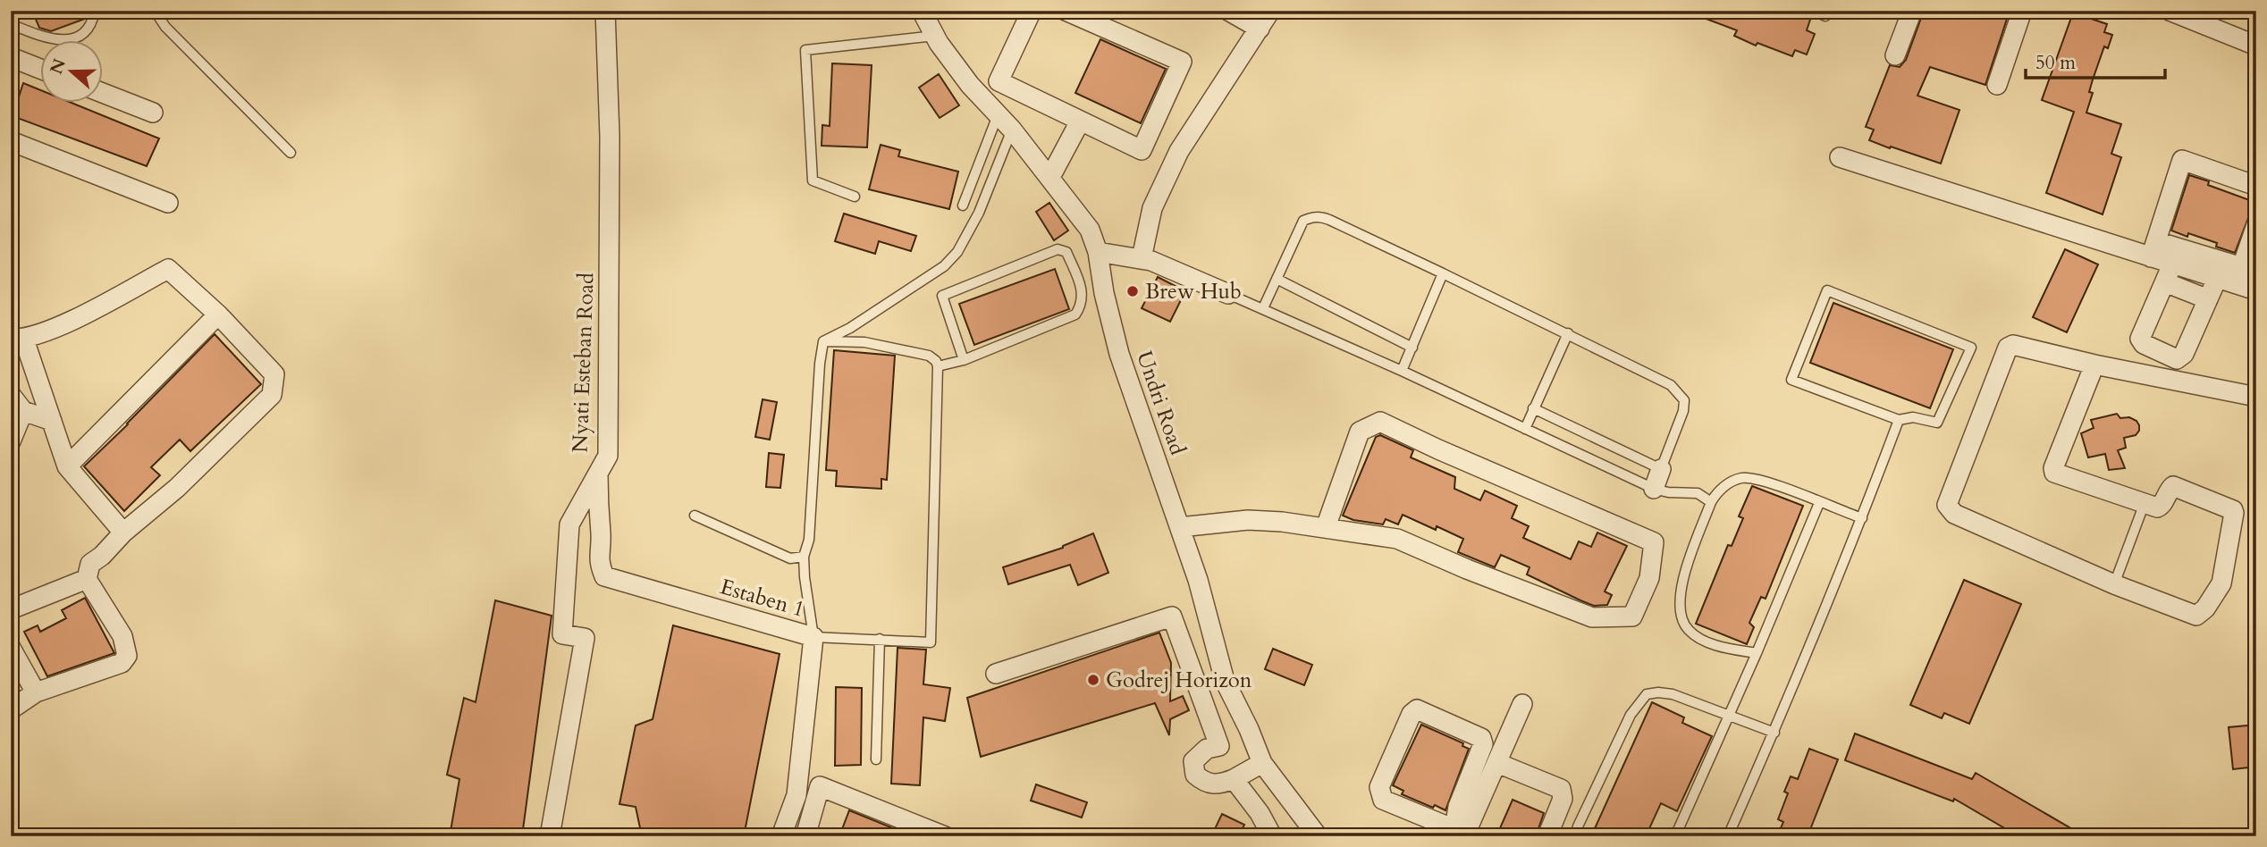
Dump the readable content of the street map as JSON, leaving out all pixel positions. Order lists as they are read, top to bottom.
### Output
{
  "streets": {
    "street": ["Nyati Esteban Road", "Undri Road", "Estaben 1"]
  },
  "crossings": [
    ["Nyati Esteban Road", "Estaben 1"]
  ],
  "places": ["Brew Hub", "Godrej Horizon"],
  "scale_bar": "50 m",
  "north": "left"
}
